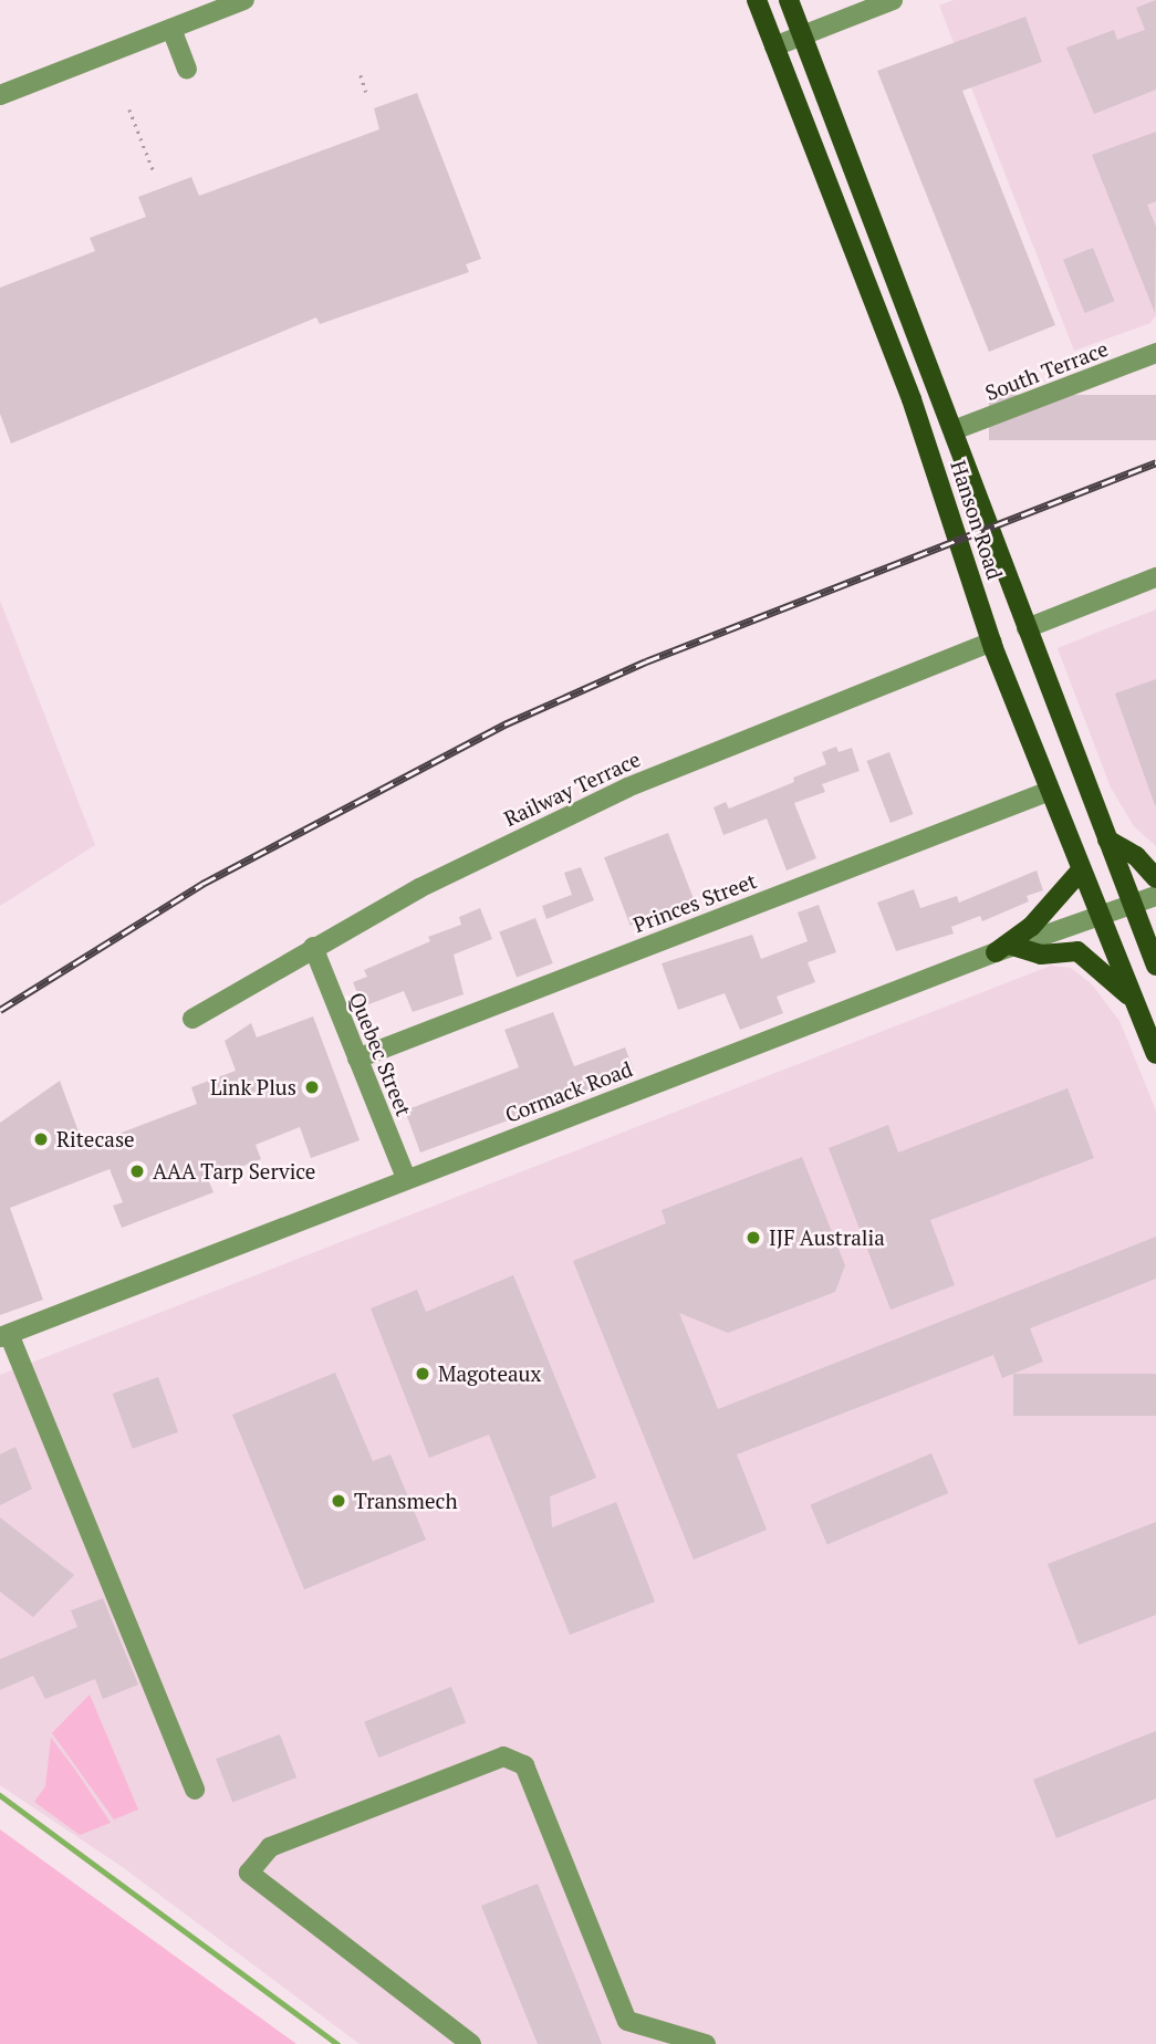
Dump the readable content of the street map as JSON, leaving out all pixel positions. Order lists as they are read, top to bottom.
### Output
{
  "streets": {
    "main road": ["Hanson Road"],
    "street": [
      "South Terrace",
      "Railway Terrace",
      "Princes Street",
      "Quebec Street",
      "Cormack Road"
    ]
  },
  "crossings": [
    ["South Terrace", "Hanson Road"],
    ["Hanson Road", "Railway Terrace"],
    ["Hanson Road", "Princes Street"],
    ["Hanson Road", "Cormack Road"],
    ["Railway Terrace", "Quebec Street"],
    ["Princes Street", "Quebec Street"],
    ["Quebec Street", "Cormack Road"]
  ],
  "places": [
    "Link Plus",
    "Ritecase",
    "AAA Tarp Service",
    "IJF Australia",
    "Magoteaux",
    "Transmech"
  ]
}
